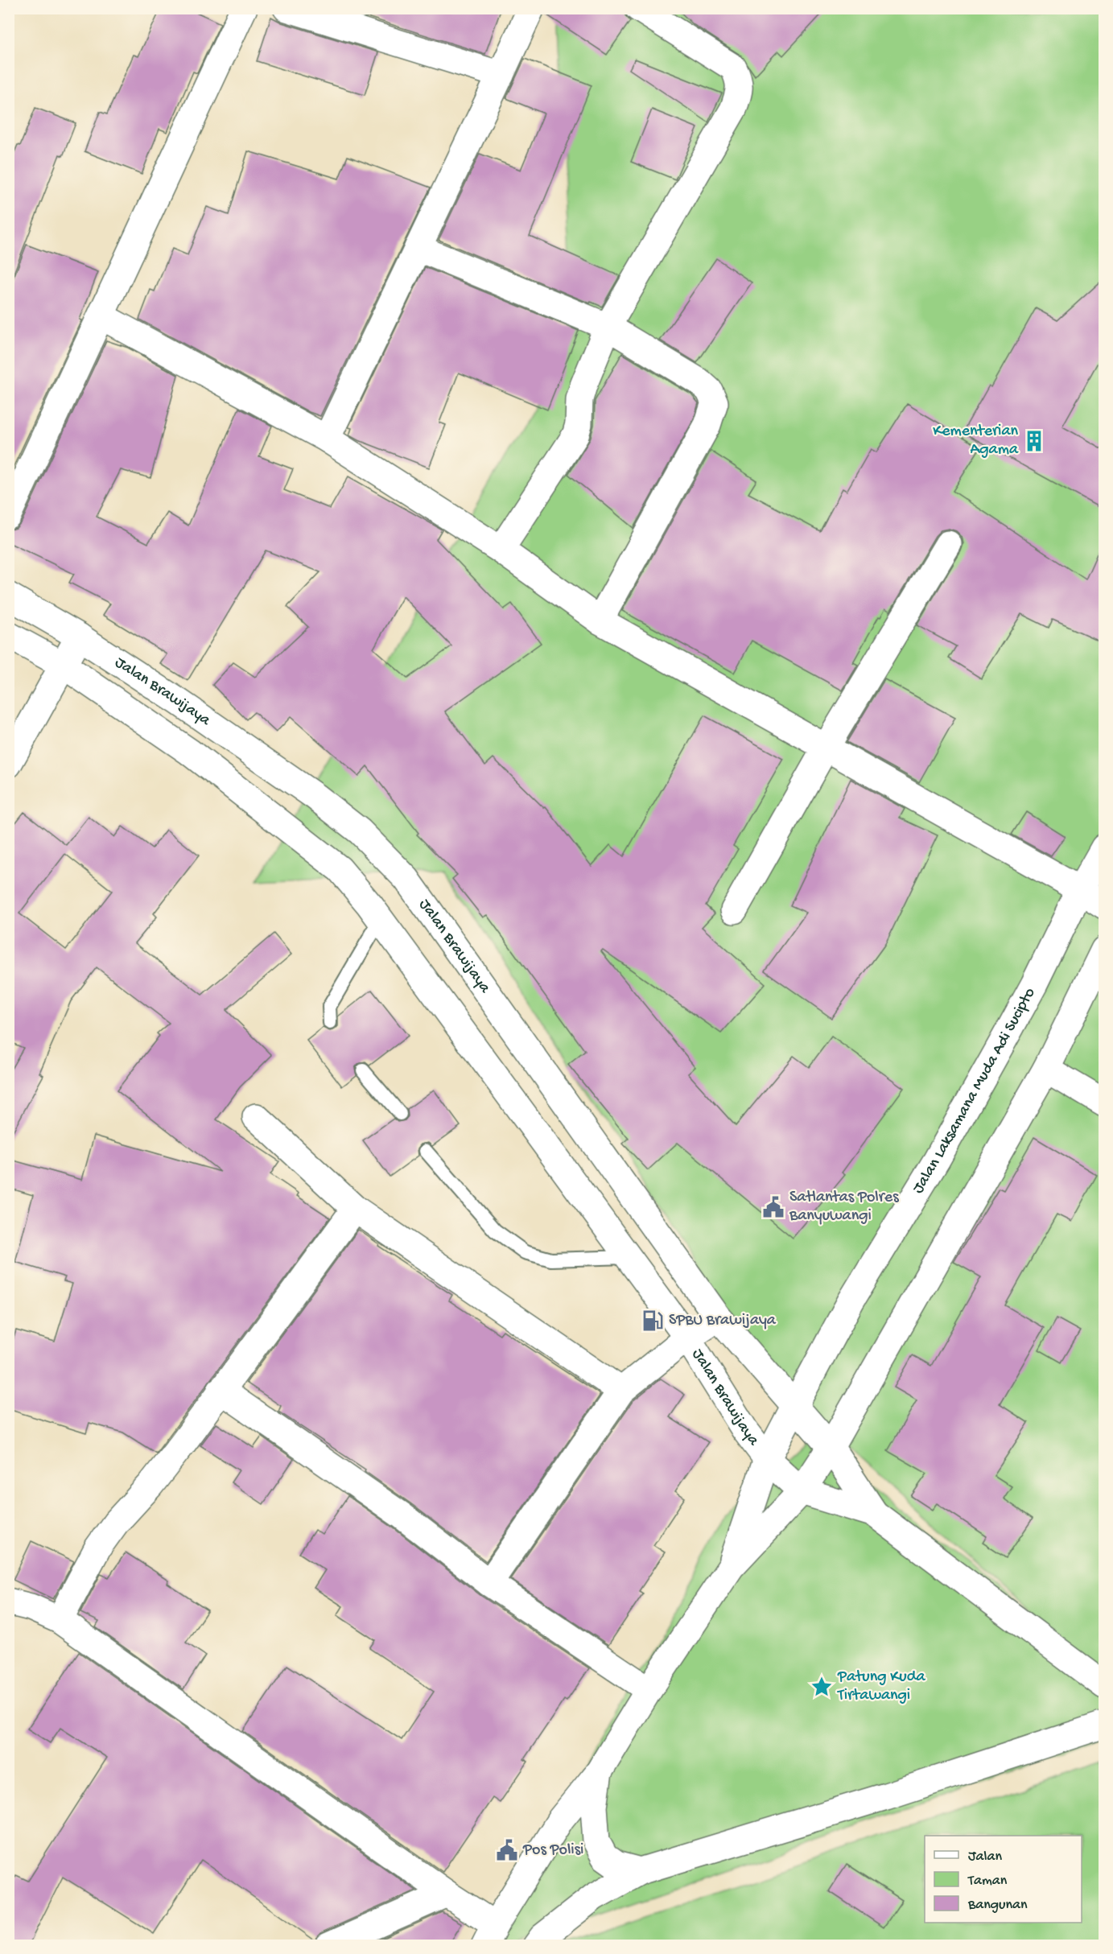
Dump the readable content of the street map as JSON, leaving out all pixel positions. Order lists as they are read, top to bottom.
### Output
{
  "streets": {
    "main road": ["Jalan Brawijaya", "Jalan Laksamana Muda Adi Sucipto"]
  },
  "crossings": [
    ["Jalan Brawijaya", "Jalan Laksamana Muda Adi Sucipto"]
  ],
  "places": {
    "building": ["Kementerian Agama"],
    "public building": ["Satlantas Polres Banyuwangi", "Pos Polisi"],
    "fuel station": ["SPBU Brawijaya"],
    "place": ["Patung Kuda Tirtawangi"]
  },
  "legend": ["Jalan", "Taman", "Bangunan"]
}
